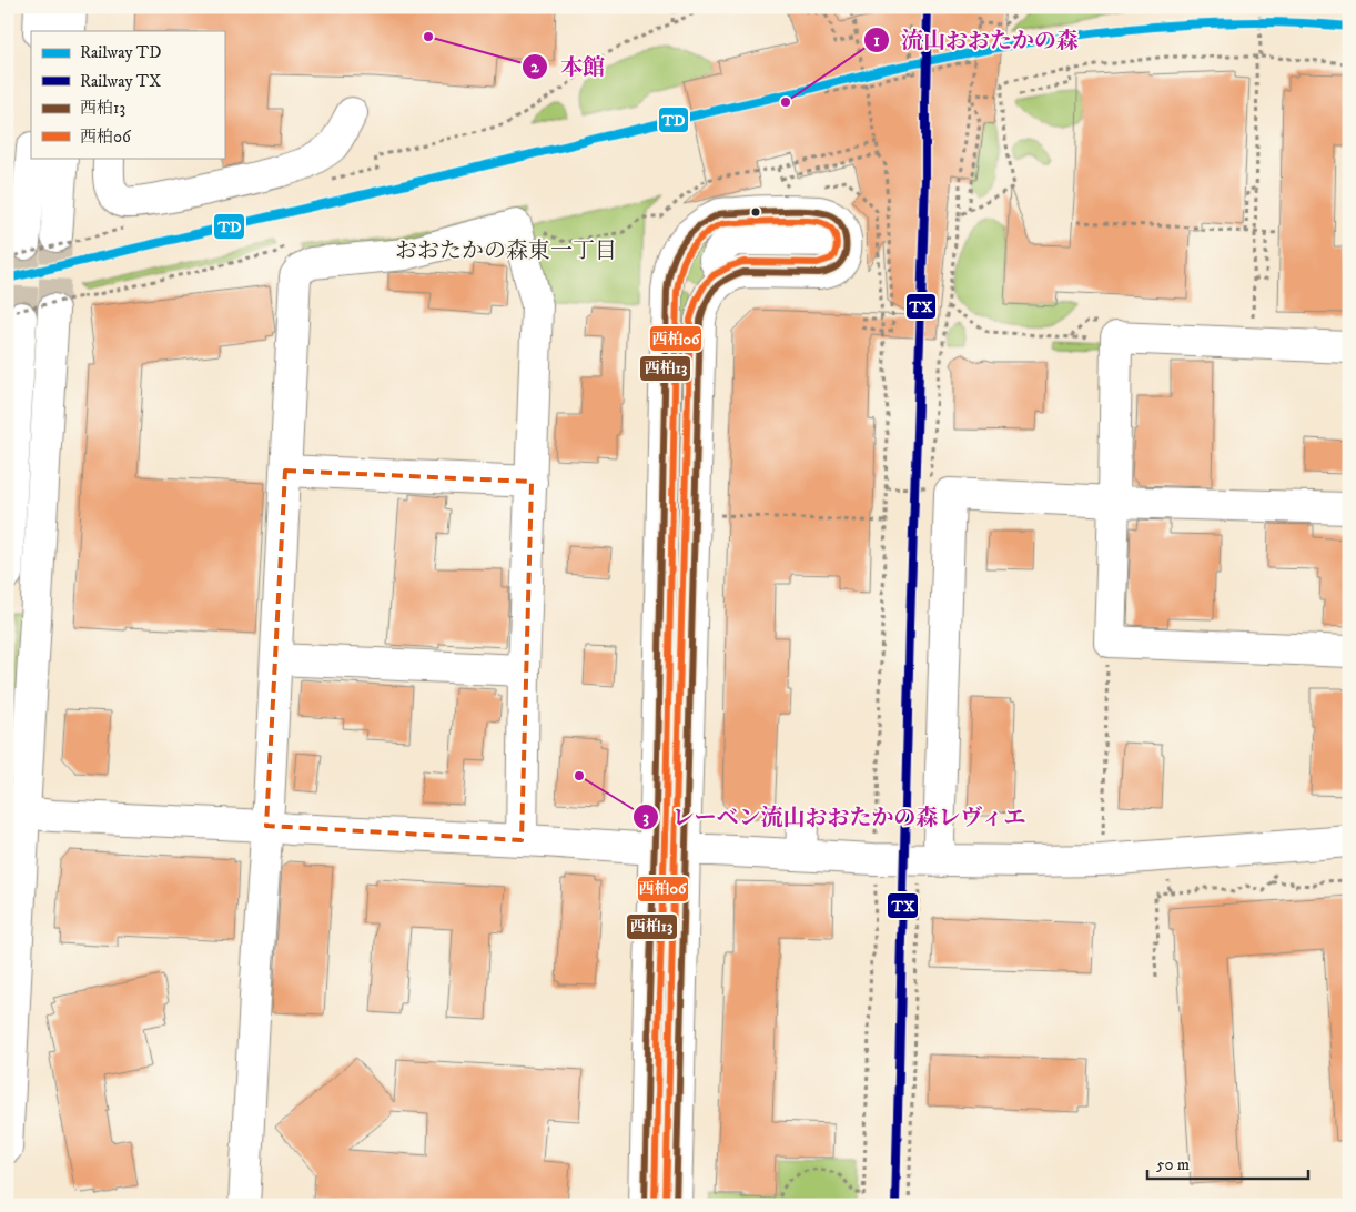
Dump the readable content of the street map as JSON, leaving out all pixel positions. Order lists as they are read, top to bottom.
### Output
{
  "districts": ["おおたかの森東一丁目"],
  "places": ["本館", "流山おおたかの森", "レーベン流山おおたかの森レヴィエ"],
  "lines": [
    "rail line TX",
    "rail line TD",
    "transit line 西柏13",
    "transit line 西柏06"
  ],
  "legend": [
    "Railway TD",
    "Railway TX",
    "西柏13",
    "西柏06"
  ],
  "scale_bar": "50 m"
}
